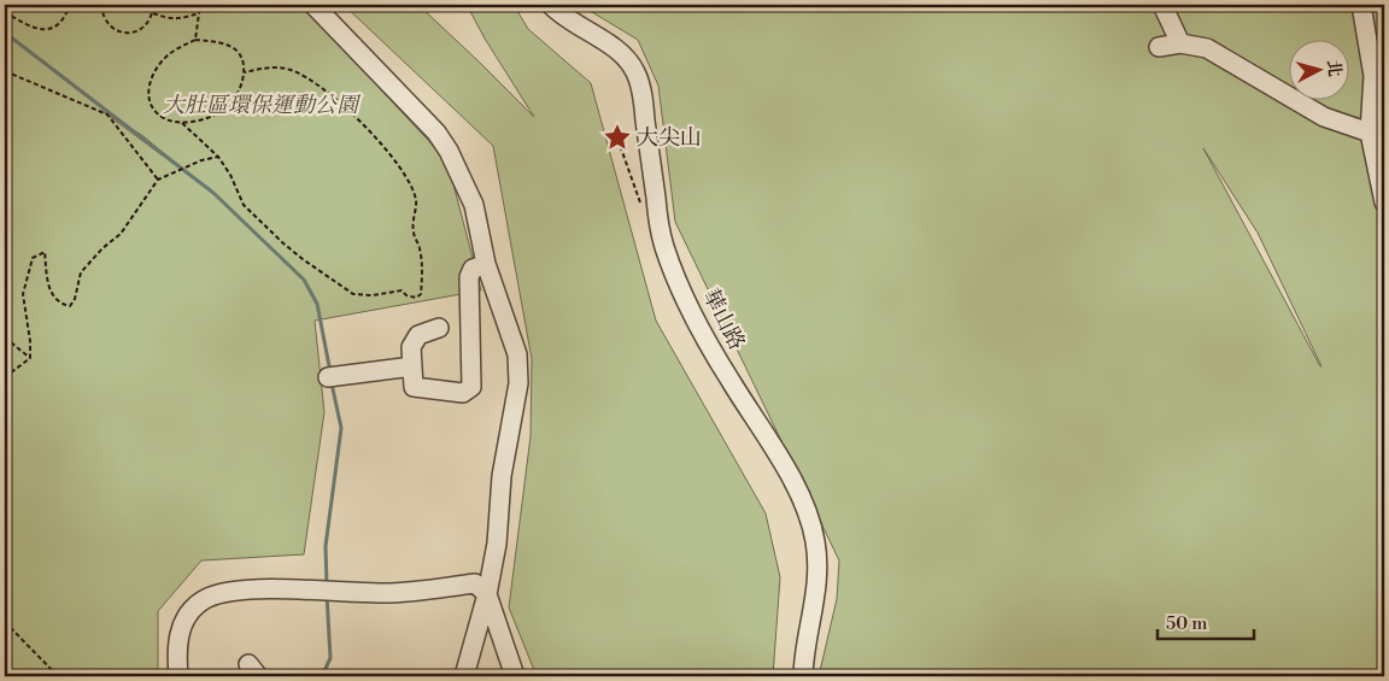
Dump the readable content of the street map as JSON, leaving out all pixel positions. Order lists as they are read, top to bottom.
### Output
{
  "streets": {
    "street": ["華山路"]
  },
  "parks": ["大肚區環保運動公園"],
  "places": {
    "place": ["大尖山"]
  },
  "scale_bar": "50 m",
  "north": "right"
}
